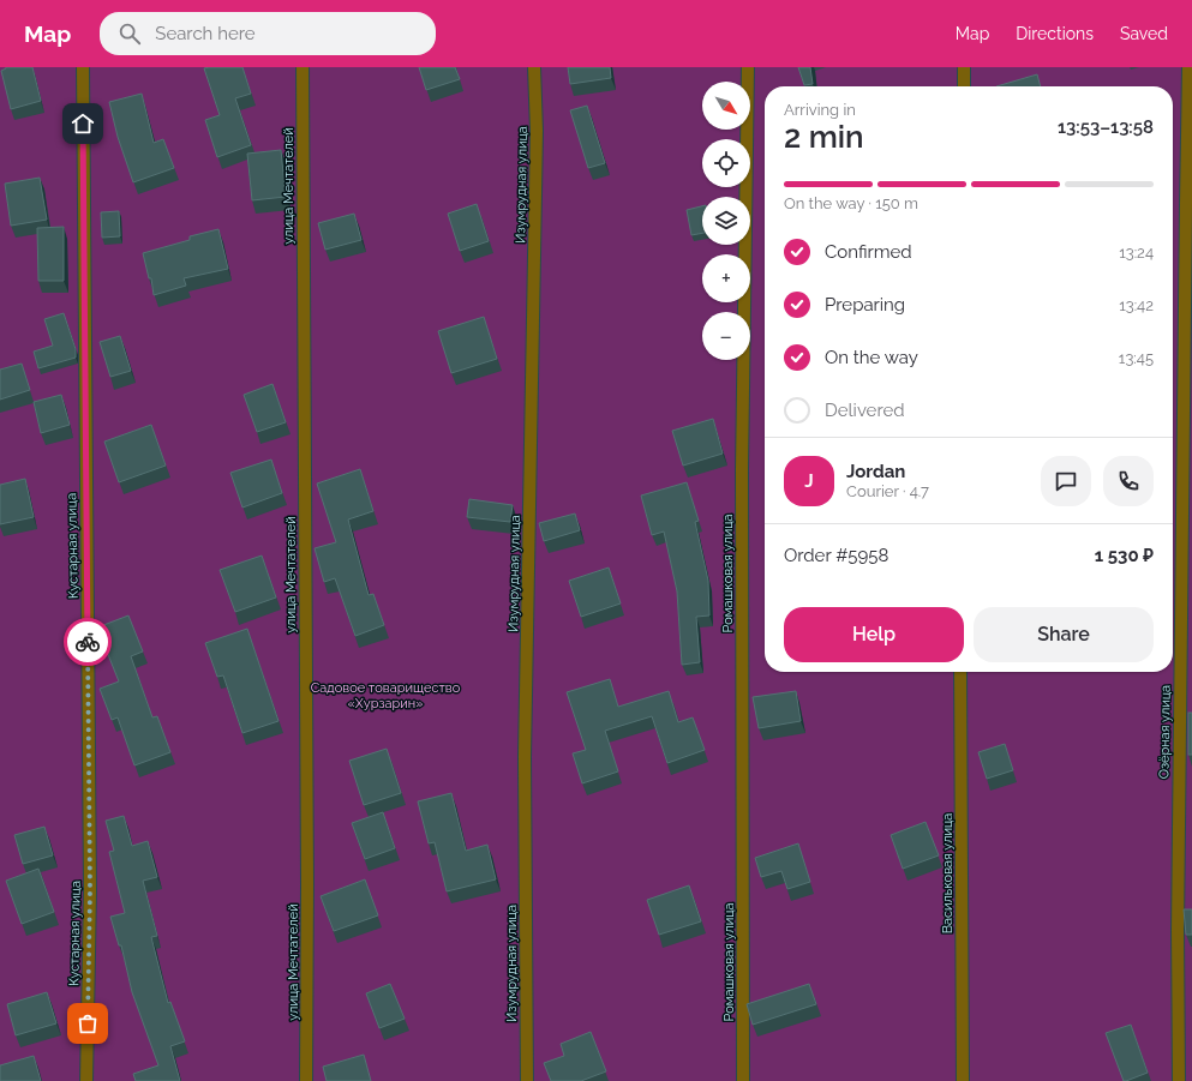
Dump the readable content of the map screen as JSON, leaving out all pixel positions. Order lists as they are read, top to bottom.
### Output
{
  "streets": {
    "street": [
      "Изумрудная улица",
      "улица Мечтателей",
      "Кустарная улица",
      "Ромашковая улица",
      "Озёрная улица",
      "Васильковая улица"
    ]
  },
  "parks": ["Садовое товарищество «Хурзарин»"],
  "north": "bottom right",
  "page": {
    "header": "Map",
    "search": "Search here",
    "nav": ["Map", "Directions", "Saved"],
    "map_buttons": ["+", "−"],
    "heading": ["2 min", "Arriving in", "13:53–13:58"],
    "panel": [
      "Jordan",
      "Courier · 4.7",
      "Order #5958",
      "1 530 ₽"
    ],
    "bar": "On the way · 150 m",
    "list": [
      ["Confirmed", "13:24"],
      ["Preparing", "13:42"],
      ["On the way", "13:45"],
      "Delivered"
    ],
    "round": "J",
    "buttons": ["Help", "Share"]
  }
}
